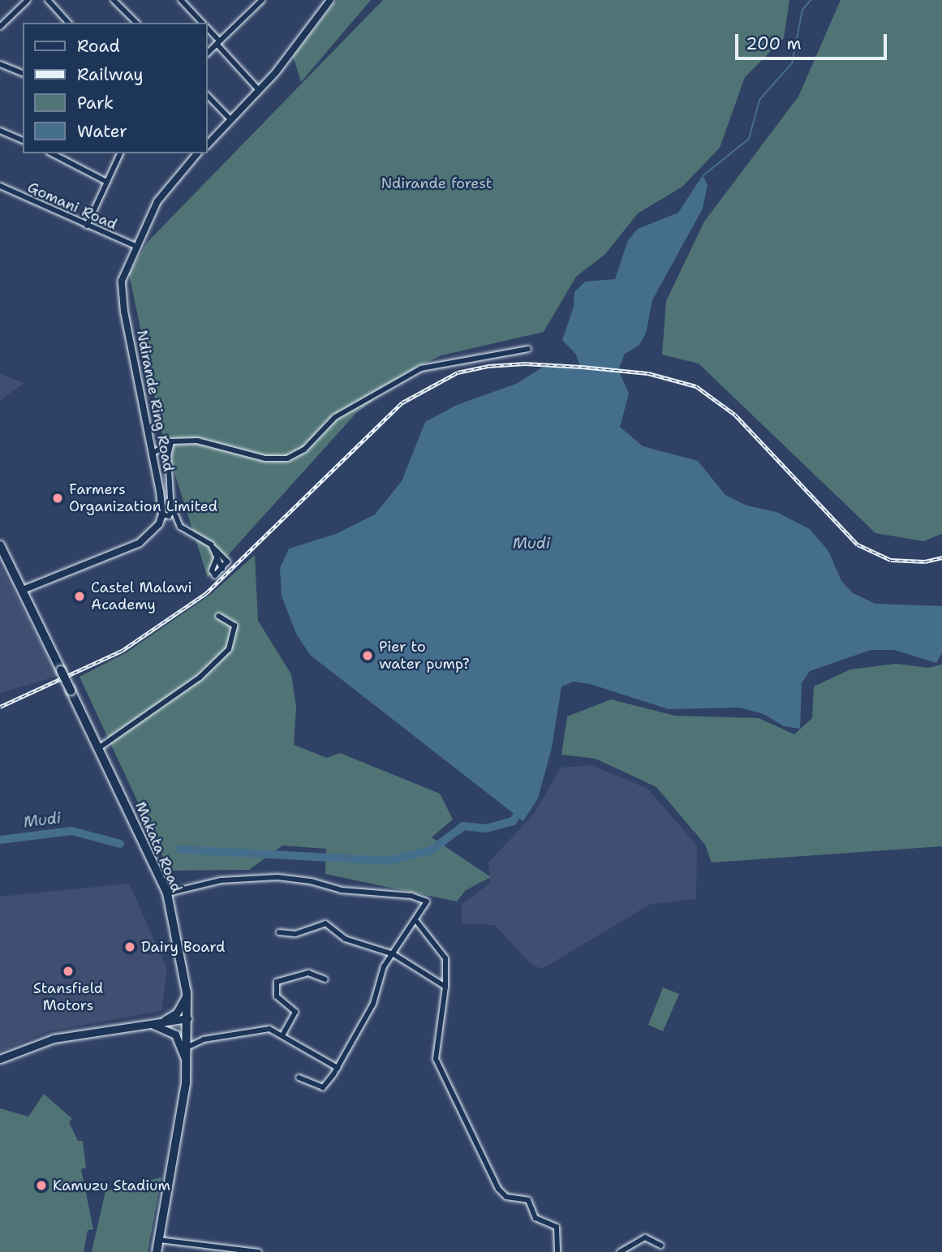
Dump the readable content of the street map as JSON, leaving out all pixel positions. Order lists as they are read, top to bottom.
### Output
{
  "streets": {
    "main road": ["Makata Road"],
    "street": ["Gomani Road", "Ndirande Ring Road"]
  },
  "crossings": [
    ["Gomani Road", "Ndirande Ring Road"]
  ],
  "water": ["Mudi"],
  "parks": ["Ndirande forest"],
  "places": [
    "Farmers Organization Limited",
    "Castel Malawi Academy",
    "Pier to water pump?",
    "Dairy Board",
    "Stansfield Motors",
    "Kamuzu Stadium"
  ],
  "legend": [
    "Road",
    "Railway",
    "Park",
    "Water"
  ],
  "scale_bar": "200 m"
}
